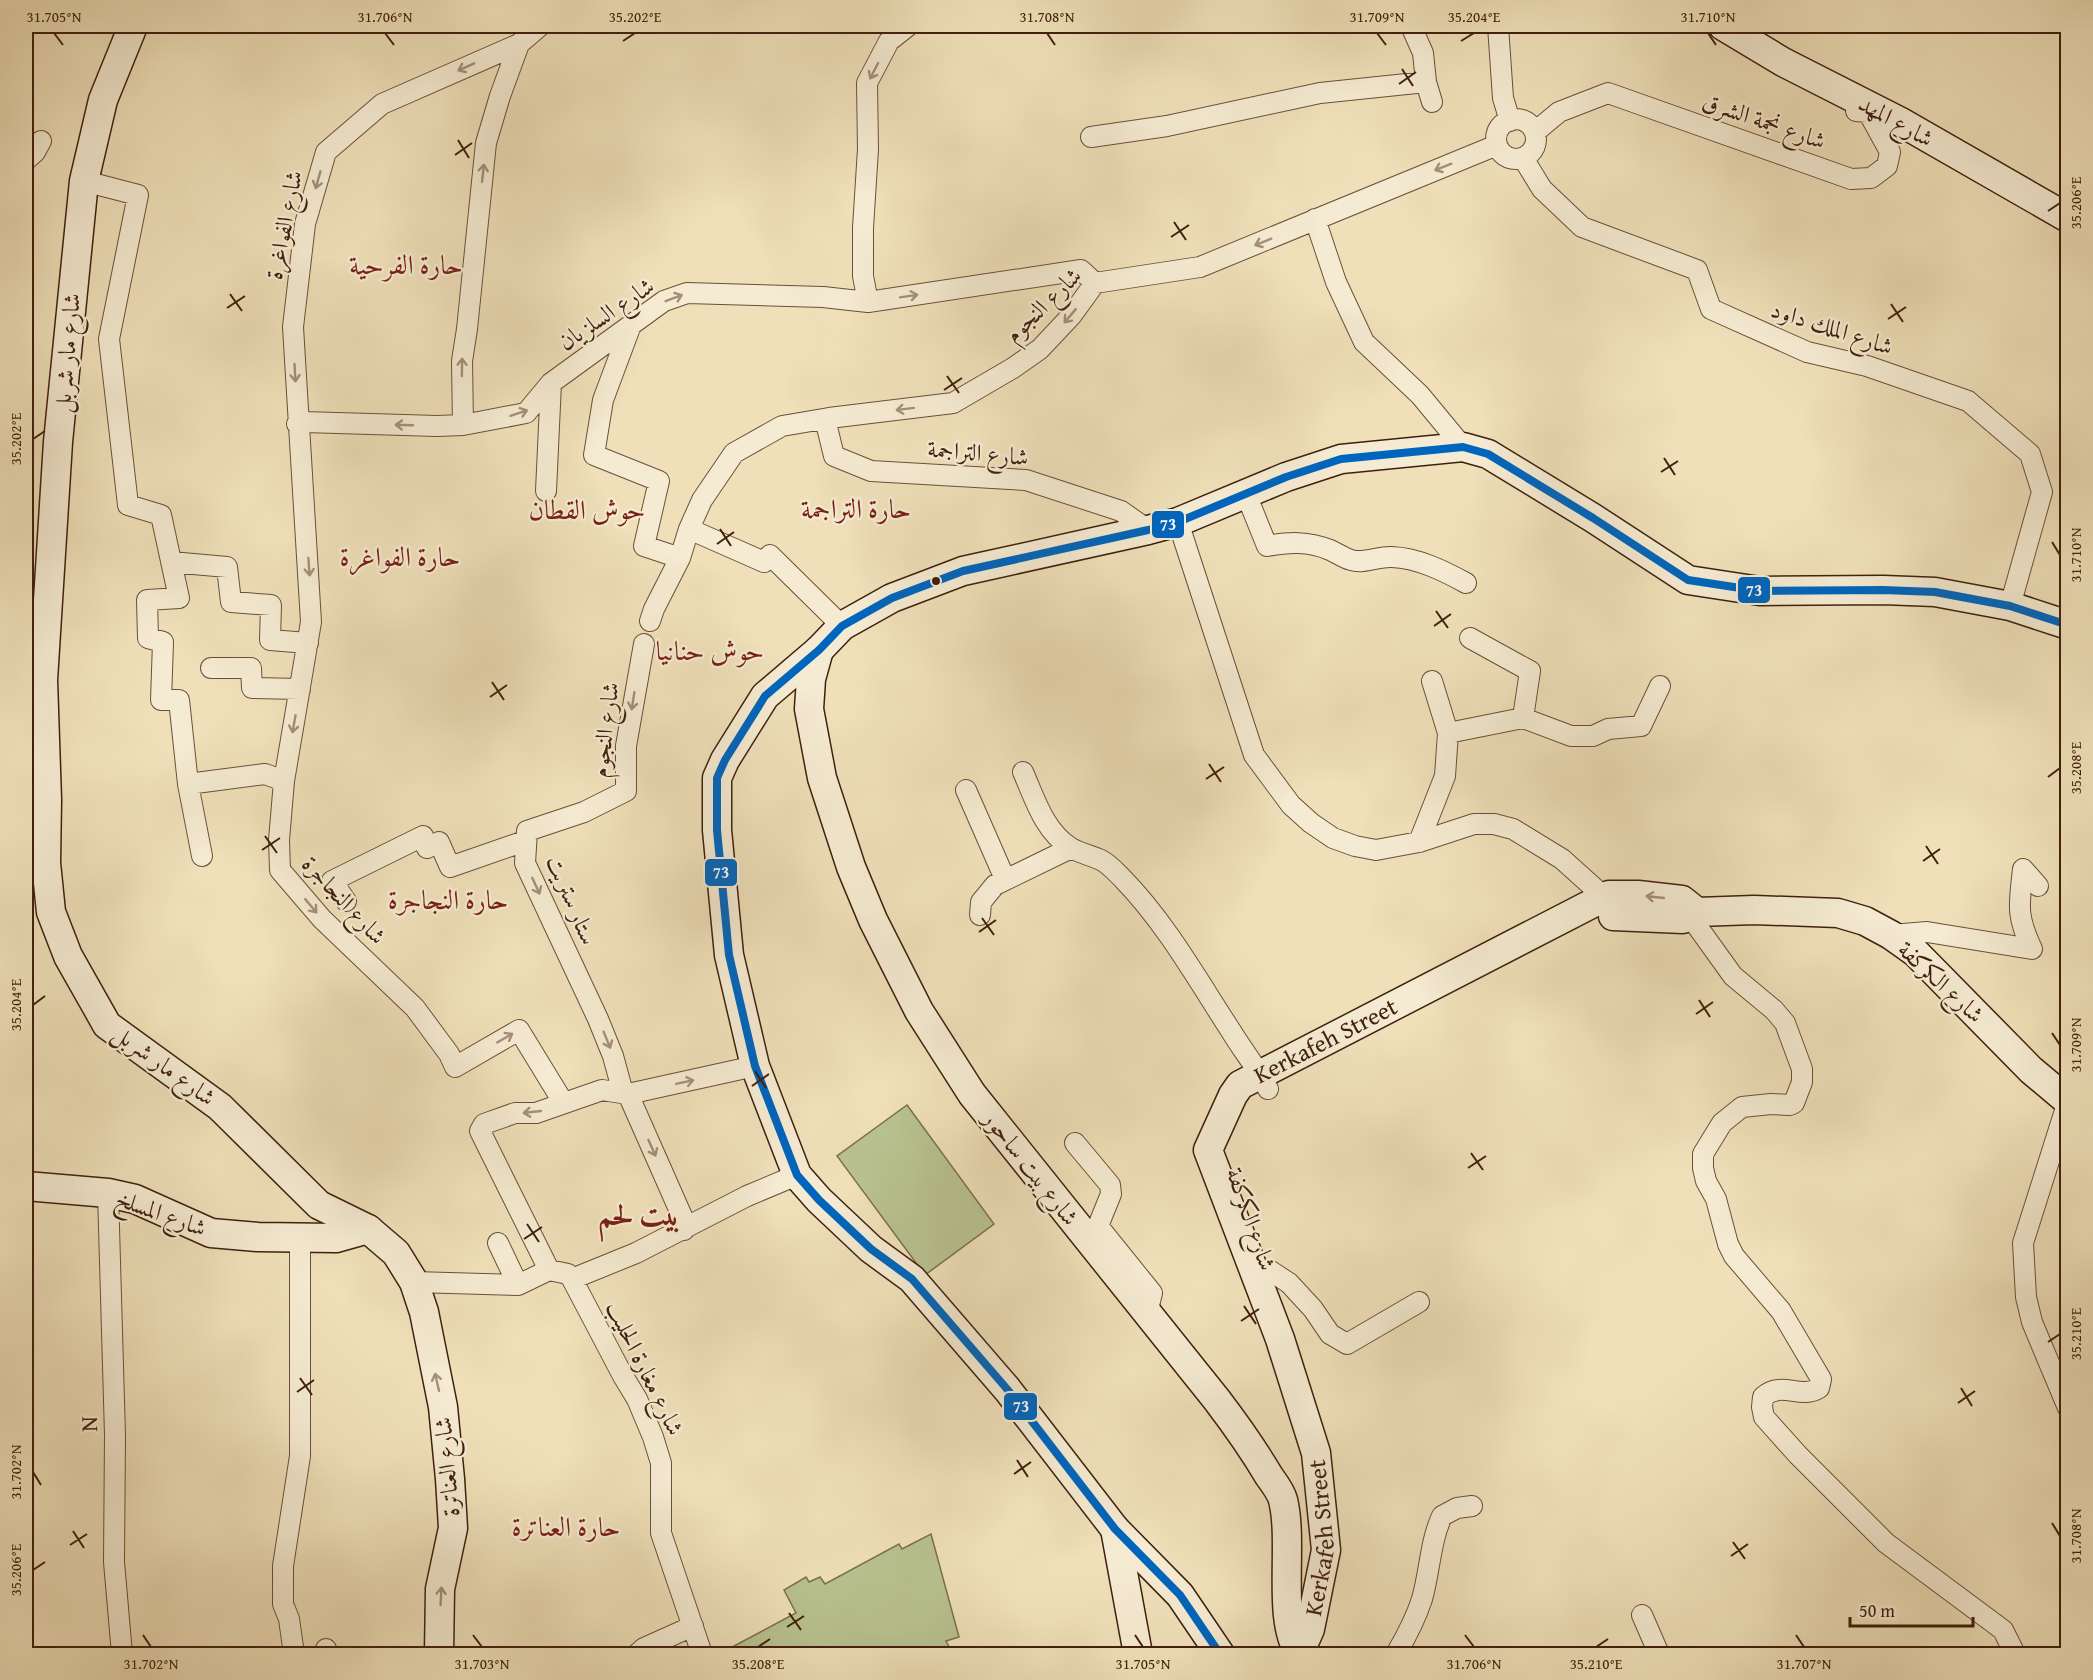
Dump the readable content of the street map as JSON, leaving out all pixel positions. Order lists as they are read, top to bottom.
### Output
{
  "streets": {
    "street": [
      "شارع نجمة الشرق",
      "شارع المهد",
      "شارع الفواغرة",
      "شارع النجوم",
      "شارع السلزيان",
      "شارع الملك داود",
      "شارع مار شربل",
      "شارع التراجمة",
      "شارع النجاجرة",
      "ستار ستريت",
      "شارع الكركفة",
      "Kerkafeh Street",
      "شارع بيت ساحور",
      "شارع المسلخ",
      "شارع مغارة الحليب",
      "N",
      "شارع العناترة"
    ]
  },
  "crossings": [
    ["شارع نجمة الشرق", "شارع المهد"],
    ["شارع نجمة الشرق", "شارع النجوم"],
    ["شارع نجمة الشرق", "شارع الملك داود"],
    ["شارع الفواغرة", "شارع النجاجرة"],
    ["شارع النجوم", "شارع السلزيان"],
    ["شارع النجوم", "شارع الملك داود"],
    ["شارع النجوم", "شارع التراجمة"],
    ["شارع النجوم", "ستار ستريت"],
    ["شارع مار شربل", "شارع المسلخ"],
    ["شارع مار شربل", "شارع العناترة"],
    ["شارع الكركفة", "Kerkafeh Street"],
    ["شارع الكركفة", "شارع بيت ساحور"],
    ["شارع المسلخ", "N"]
  ],
  "one_way": ["شارع السلزيان", "شارع النجاجرة"],
  "districts": [
    "حارة الفرحية",
    "حارة التراجمة",
    "حوش القطان",
    "حارة الفواغرة",
    "حوش حنانيا",
    "حارة النجاجرة",
    "بيت لحم",
    "حارة العناترة"
  ],
  "lines": ["transit line 73"],
  "scale_bar": "50 m",
  "coordinates": [
    "31.705°N",
    "31.706°N",
    "35.202°E",
    "31.708°N",
    "31.709°N",
    "35.204°E",
    "31.710°N",
    "35.206°E",
    "35.208°E",
    "35.210°E",
    "31.702°N",
    "31.703°N",
    "31.707°N"
  ]
}
